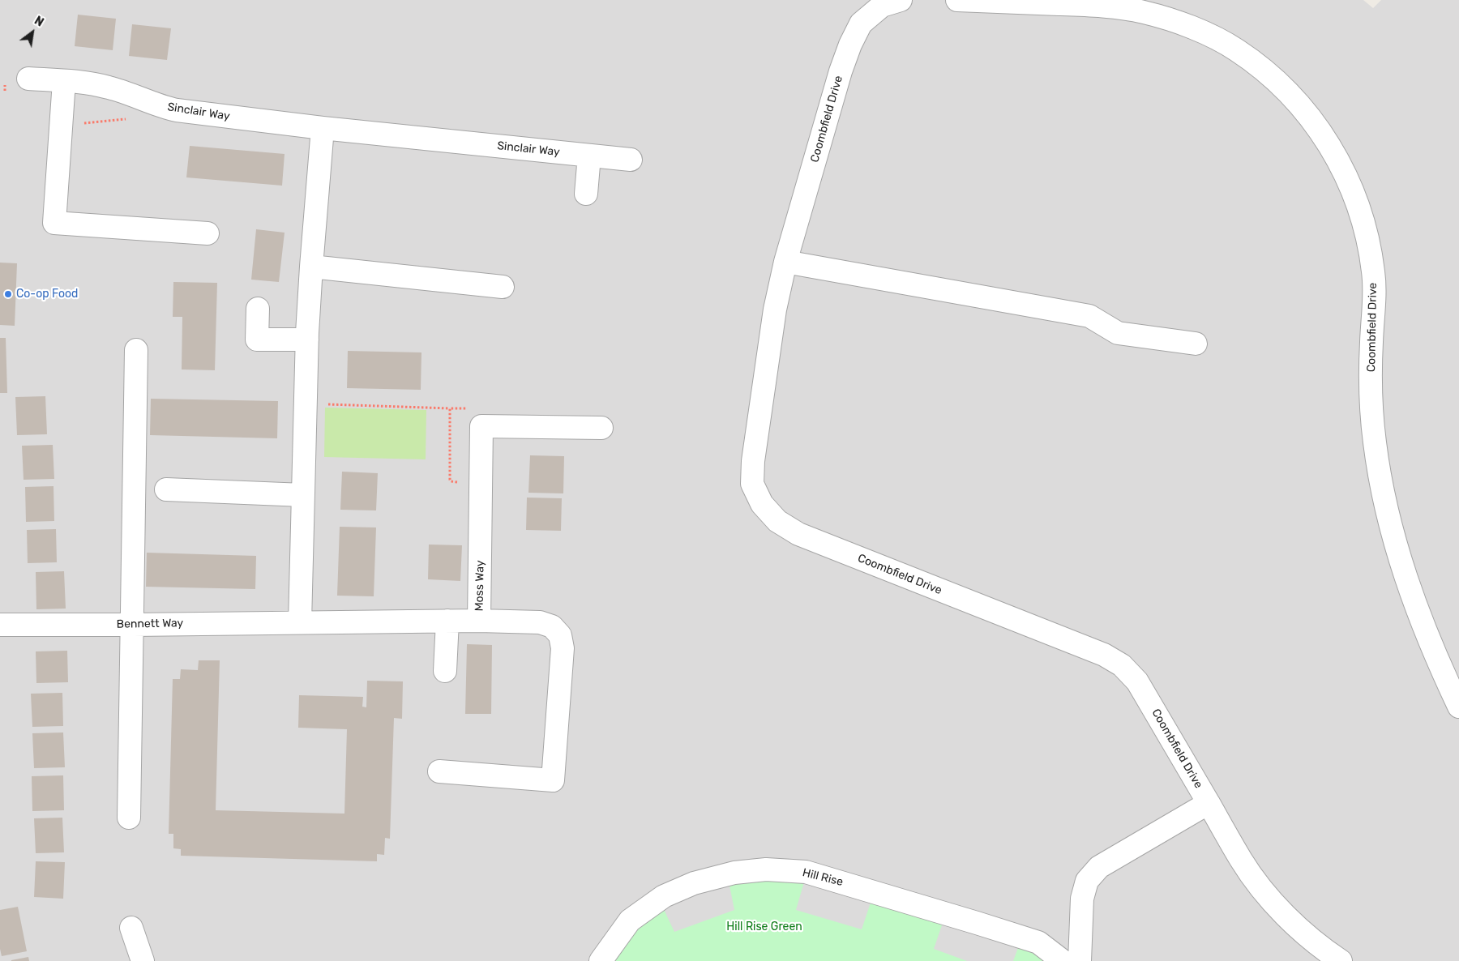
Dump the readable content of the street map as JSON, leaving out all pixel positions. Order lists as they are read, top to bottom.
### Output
{
  "streets": {
    "street": [
      "Sinclair Way",
      "Coombfield Drive",
      "Moss Way",
      "Bennett Way",
      "Hill Rise"
    ]
  },
  "crossings": [
    ["Moss Way", "Bennett Way"]
  ],
  "parks": ["Hill Rise Green"],
  "places": ["Co-op Food"],
  "north": "top right"
}
